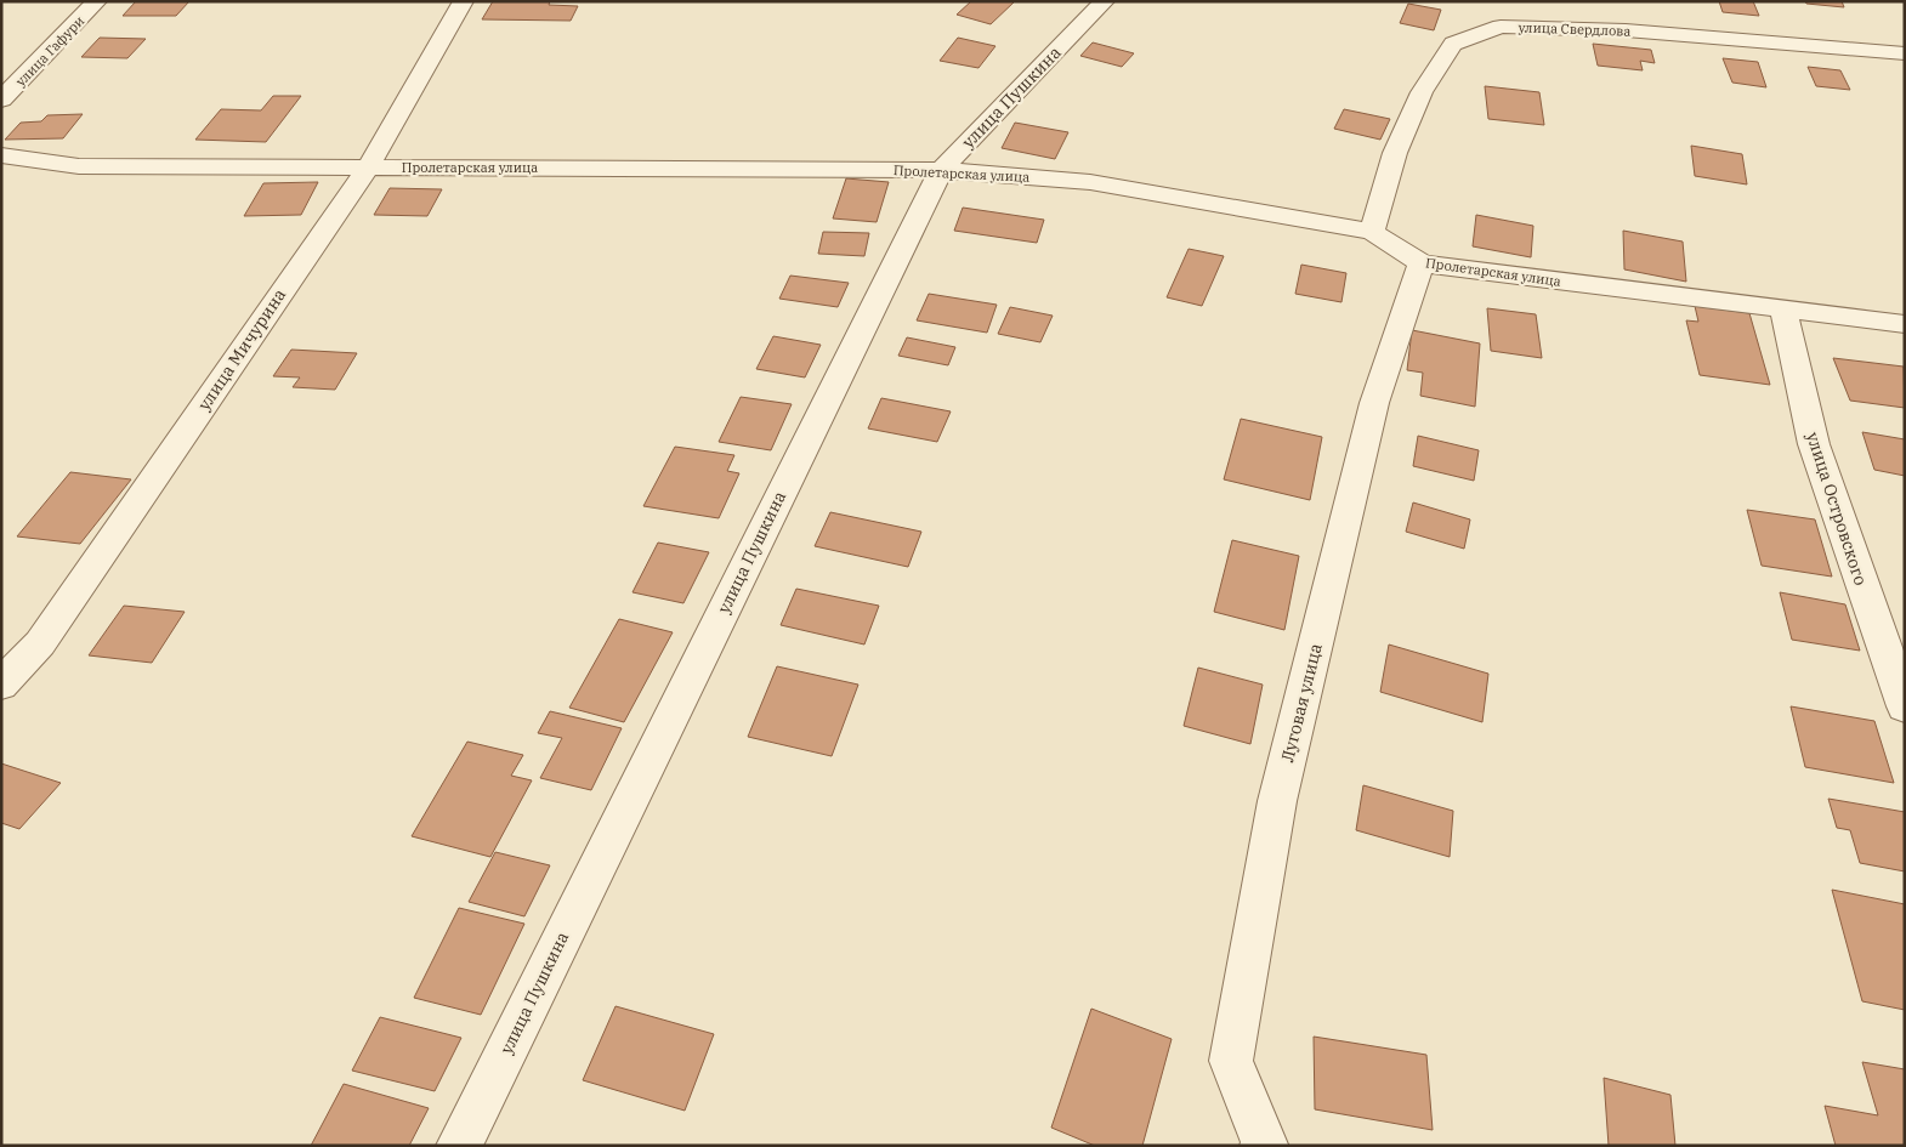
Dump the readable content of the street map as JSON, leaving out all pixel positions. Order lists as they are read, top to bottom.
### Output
{
  "streets": {
    "street": [
      "улица Свердлова",
      "улица Гафури",
      "улица Пушкина",
      "Пролетарская улица",
      "улица Мичурина",
      "улица Островского",
      "Луговая улица"
    ]
  },
  "crossings": [
    ["улица Свердлова", "Пролетарская улица"],
    ["улица Пушкина", "Пролетарская улица"],
    ["Пролетарская улица", "улица Мичурина"],
    ["Пролетарская улица", "улица Островского"],
    ["Пролетарская улица", "Луговая улица"]
  ]
}
